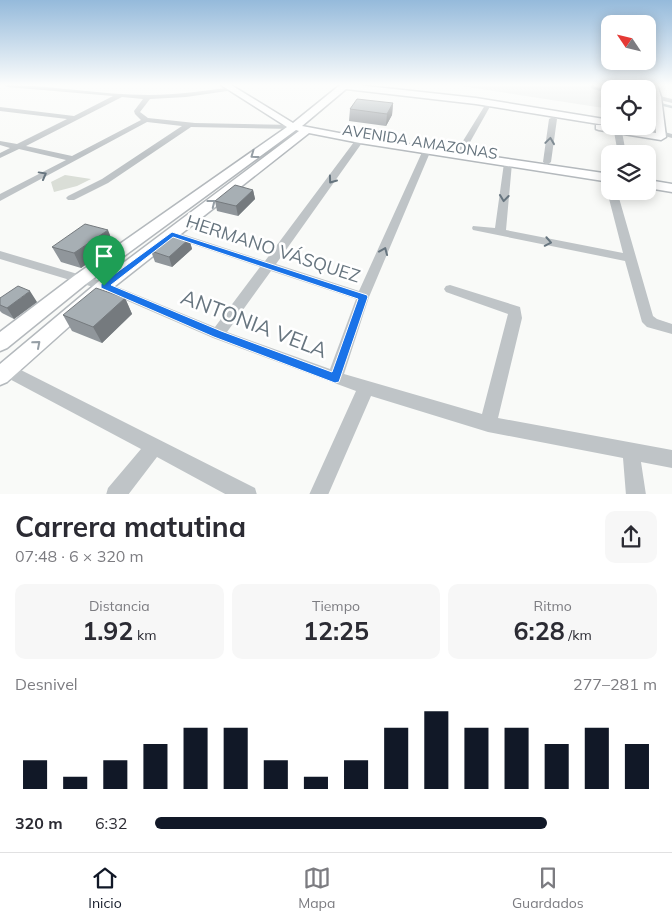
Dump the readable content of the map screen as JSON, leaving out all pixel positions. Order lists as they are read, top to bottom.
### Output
{
  "streets": {
    "main road": ["AVENIDA AMAZONAS"],
    "street": ["HERMANO VÁSQUEZ", "ANTONIA VELA"]
  },
  "north": "top left",
  "page": {
    "heading": ["Carrera matutina", "07:48 · 6 × 320 m"],
    "stats": [
      ["Distancia", "1.92 km"],
      ["Tiempo", "12:25"],
      ["Ritmo", "6:28 /km"]
    ],
    "chart": ["Desnivel", "277–281 m"],
    "list": [
      {
        "name": "320 m",
        "note": "6:32"
      }
    ],
    "tabs": ["Inicio", "Mapa", "Guardados"]
  }
}
